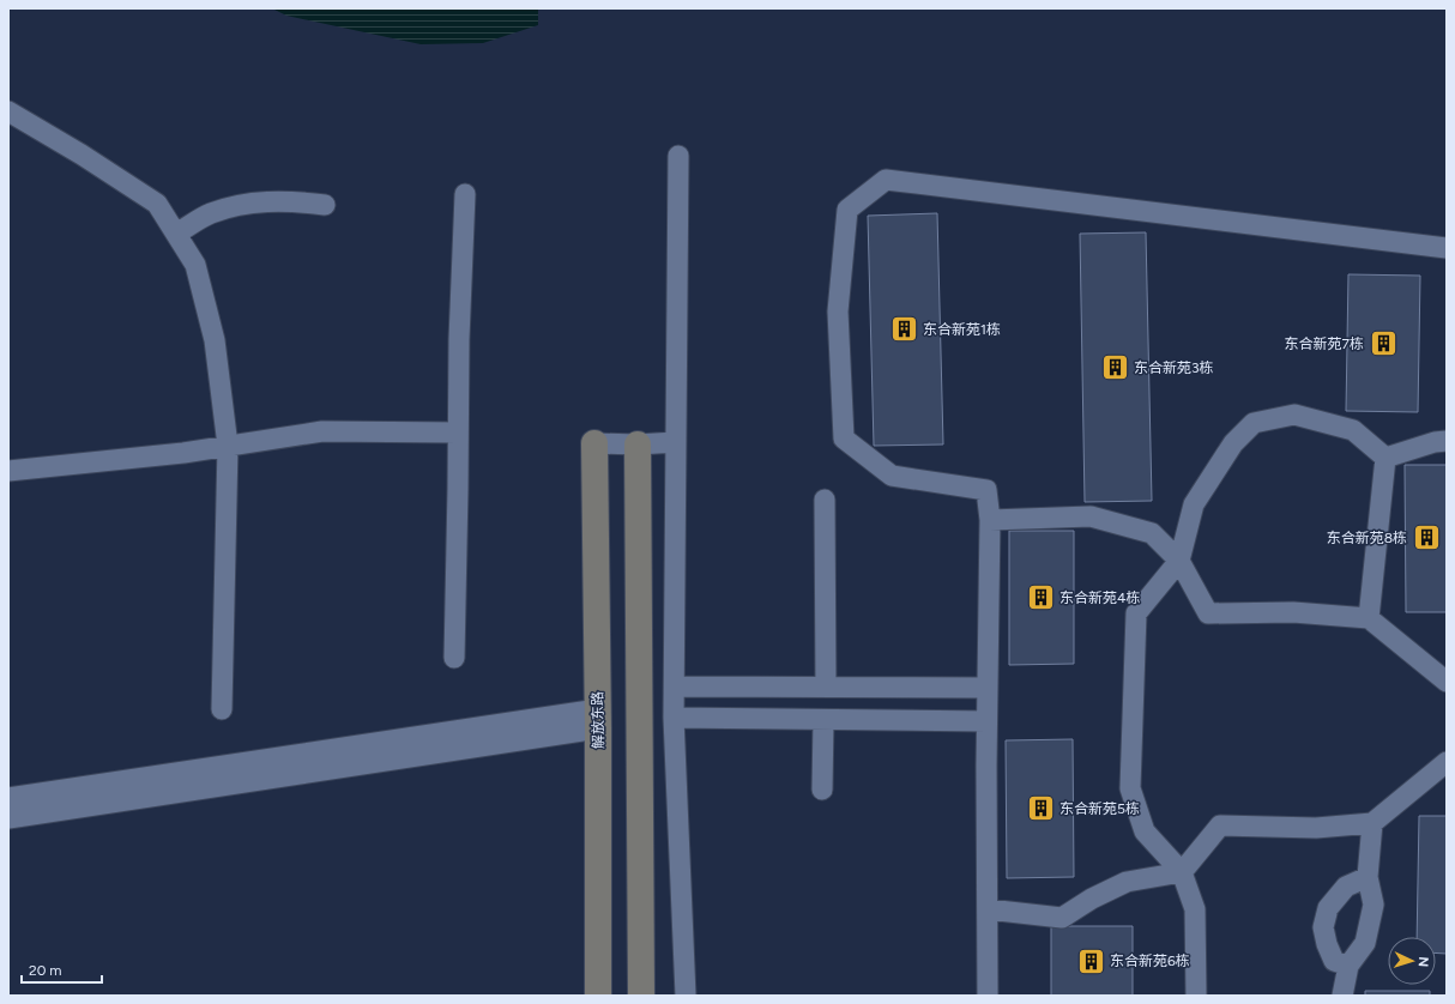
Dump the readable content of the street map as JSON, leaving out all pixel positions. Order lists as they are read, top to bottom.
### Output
{
  "streets": {
    "main road": ["解放东路"]
  },
  "places": {
    "building": [
      "东合新苑1栋",
      "东合新苑7栋",
      "东合新苑3栋",
      "东合新苑8栋",
      "东合新苑4栋",
      "东合新苑5栋",
      "东合新苑6栋"
    ]
  },
  "scale_bar": "20 m",
  "north": "right"
}
